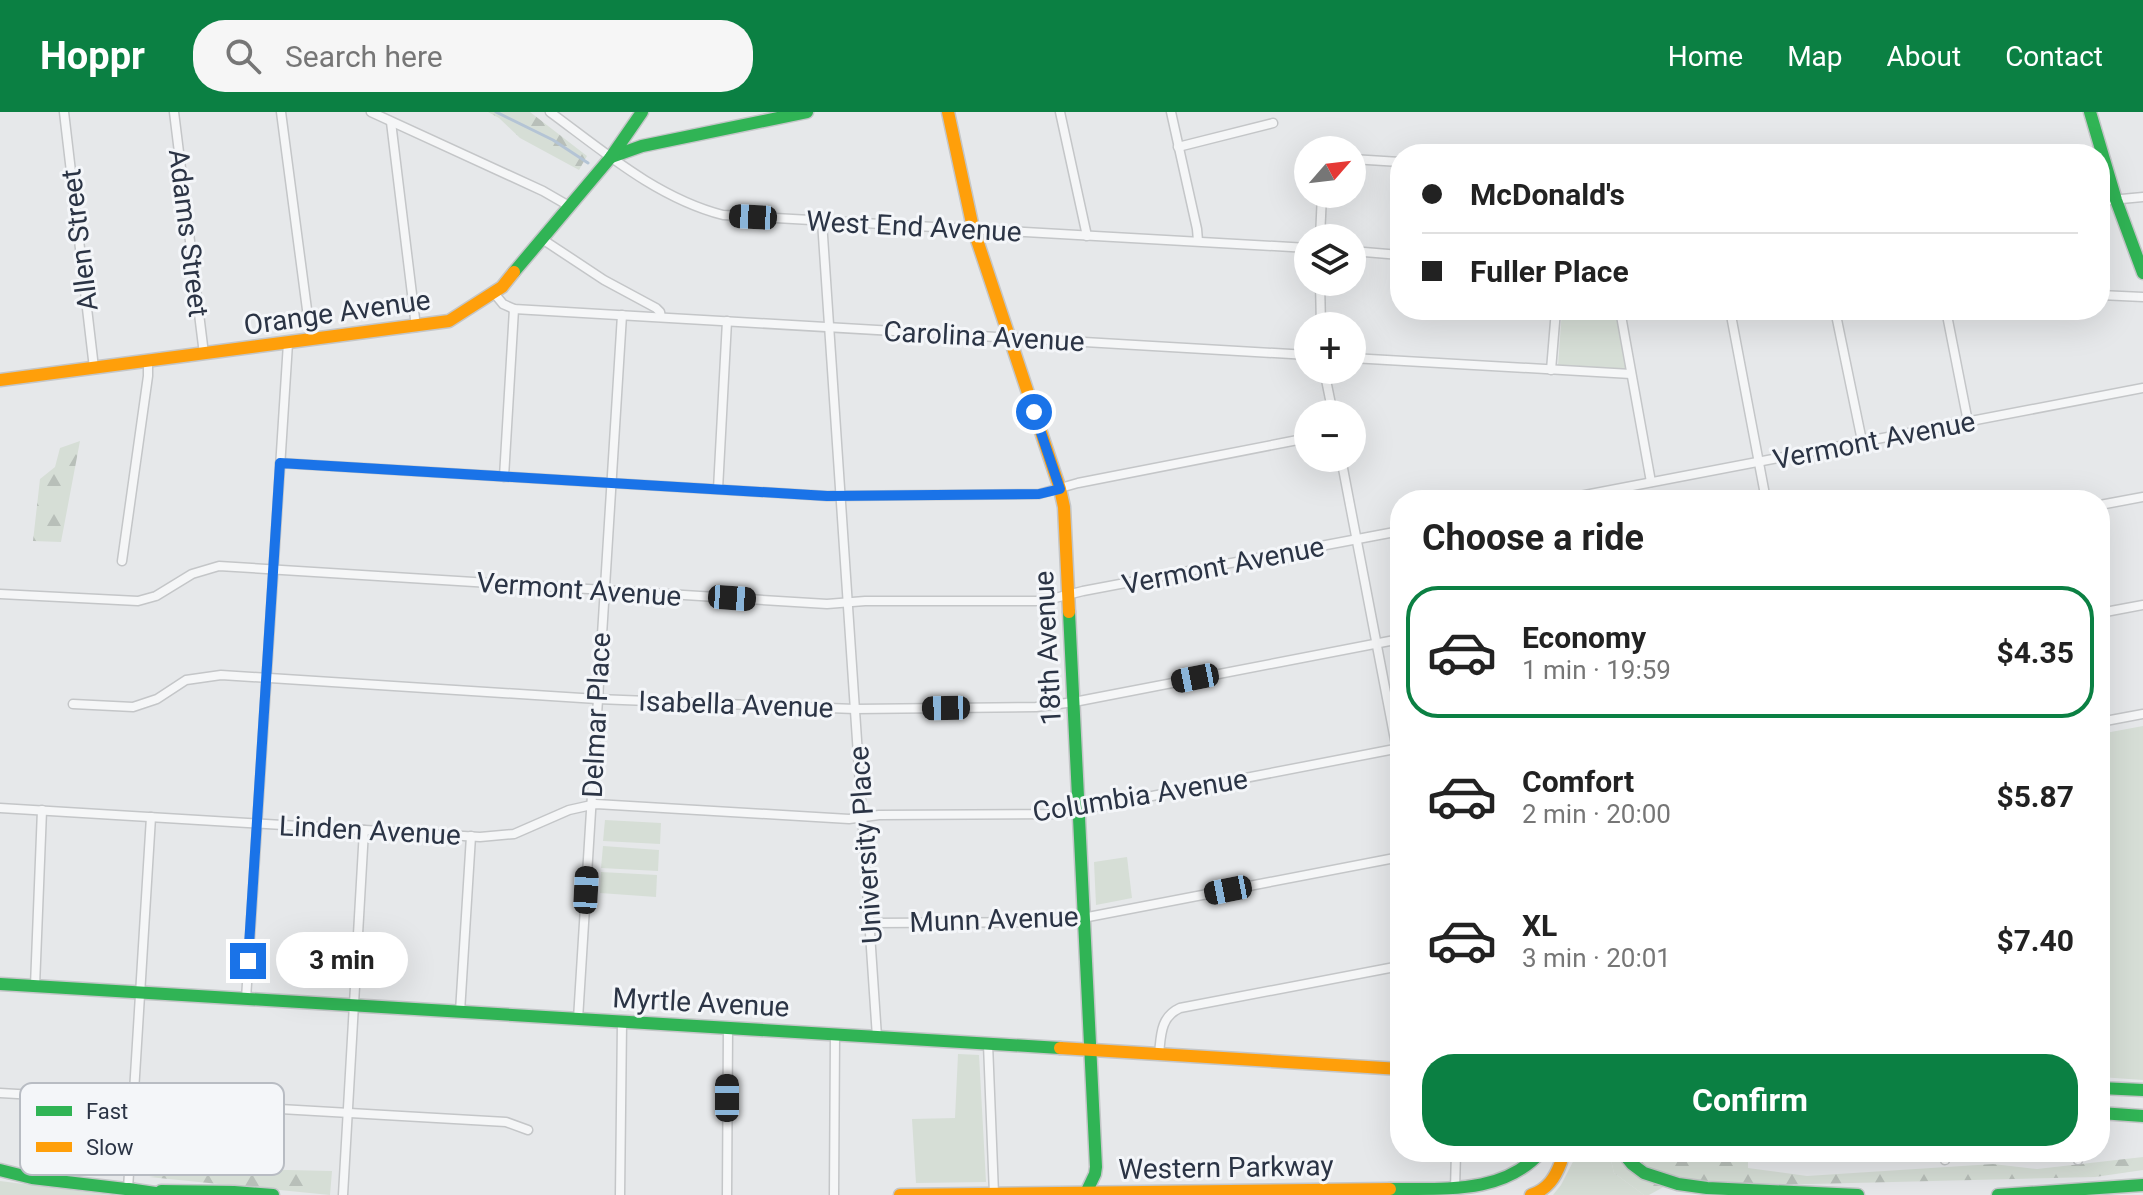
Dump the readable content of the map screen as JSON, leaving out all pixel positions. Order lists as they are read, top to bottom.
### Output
{
  "streets": {
    "main road": [
      "Orange Avenue",
      "18th Avenue",
      "Myrtle Avenue",
      "Western Parkway"
    ],
    "street": [
      "West End Avenue",
      "Adams Street",
      "Allen Street",
      "Carolina Avenue",
      "Vermont Avenue",
      "Isabella Avenue",
      "Delmar Place",
      "Columbia Avenue",
      "Linden Avenue",
      "University Place",
      "Munn Avenue"
    ]
  },
  "crossings": [
    ["West End Avenue", "Orange Avenue"],
    ["West End Avenue", "18th Avenue"],
    ["West End Avenue", "University Place"],
    ["Adams Street", "Orange Avenue"],
    ["Allen Street", "Orange Avenue"],
    ["Carolina Avenue", "18th Avenue"],
    ["Carolina Avenue", "Delmar Place"],
    ["Carolina Avenue", "University Place"],
    ["Vermont Avenue", "18th Avenue"],
    ["Vermont Avenue", "Delmar Place"],
    ["Vermont Avenue", "University Place"],
    ["18th Avenue", "Isabella Avenue"],
    ["18th Avenue", "Columbia Avenue"],
    ["18th Avenue", "Munn Avenue"],
    ["18th Avenue", "Myrtle Avenue"],
    ["18th Avenue", "Western Parkway"],
    ["Isabella Avenue", "Delmar Place"],
    ["Isabella Avenue", "University Place"],
    ["Delmar Place", "Columbia Avenue"],
    ["Delmar Place", "Linden Avenue"],
    ["Delmar Place", "Myrtle Avenue"],
    ["Columbia Avenue", "Linden Avenue"],
    ["Columbia Avenue", "University Place"],
    ["University Place", "Munn Avenue"],
    ["University Place", "Myrtle Avenue"]
  ],
  "legend": ["Fast", "Slow"],
  "north": "top right",
  "page": {
    "header": "Hoppr",
    "search": "Search here",
    "nav": [
      "Home",
      "Map",
      "About",
      "Contact"
    ],
    "map_buttons": ["+", "−"],
    "banner": ["McDonald's", "Fuller Place"],
    "heading": "Choose a ride",
    "list": [
      {
        "name": "Economy",
        "note": "1 min · 19:59",
        "value": "$4.35"
      },
      {
        "name": "Comfort",
        "note": "2 min · 20:00",
        "value": "$5.87"
      },
      {
        "name": "XL",
        "note": "3 min · 20:01",
        "value": "$7.40"
      }
    ],
    "bubble": "3 min",
    "buttons": "Confirm"
  }
}
